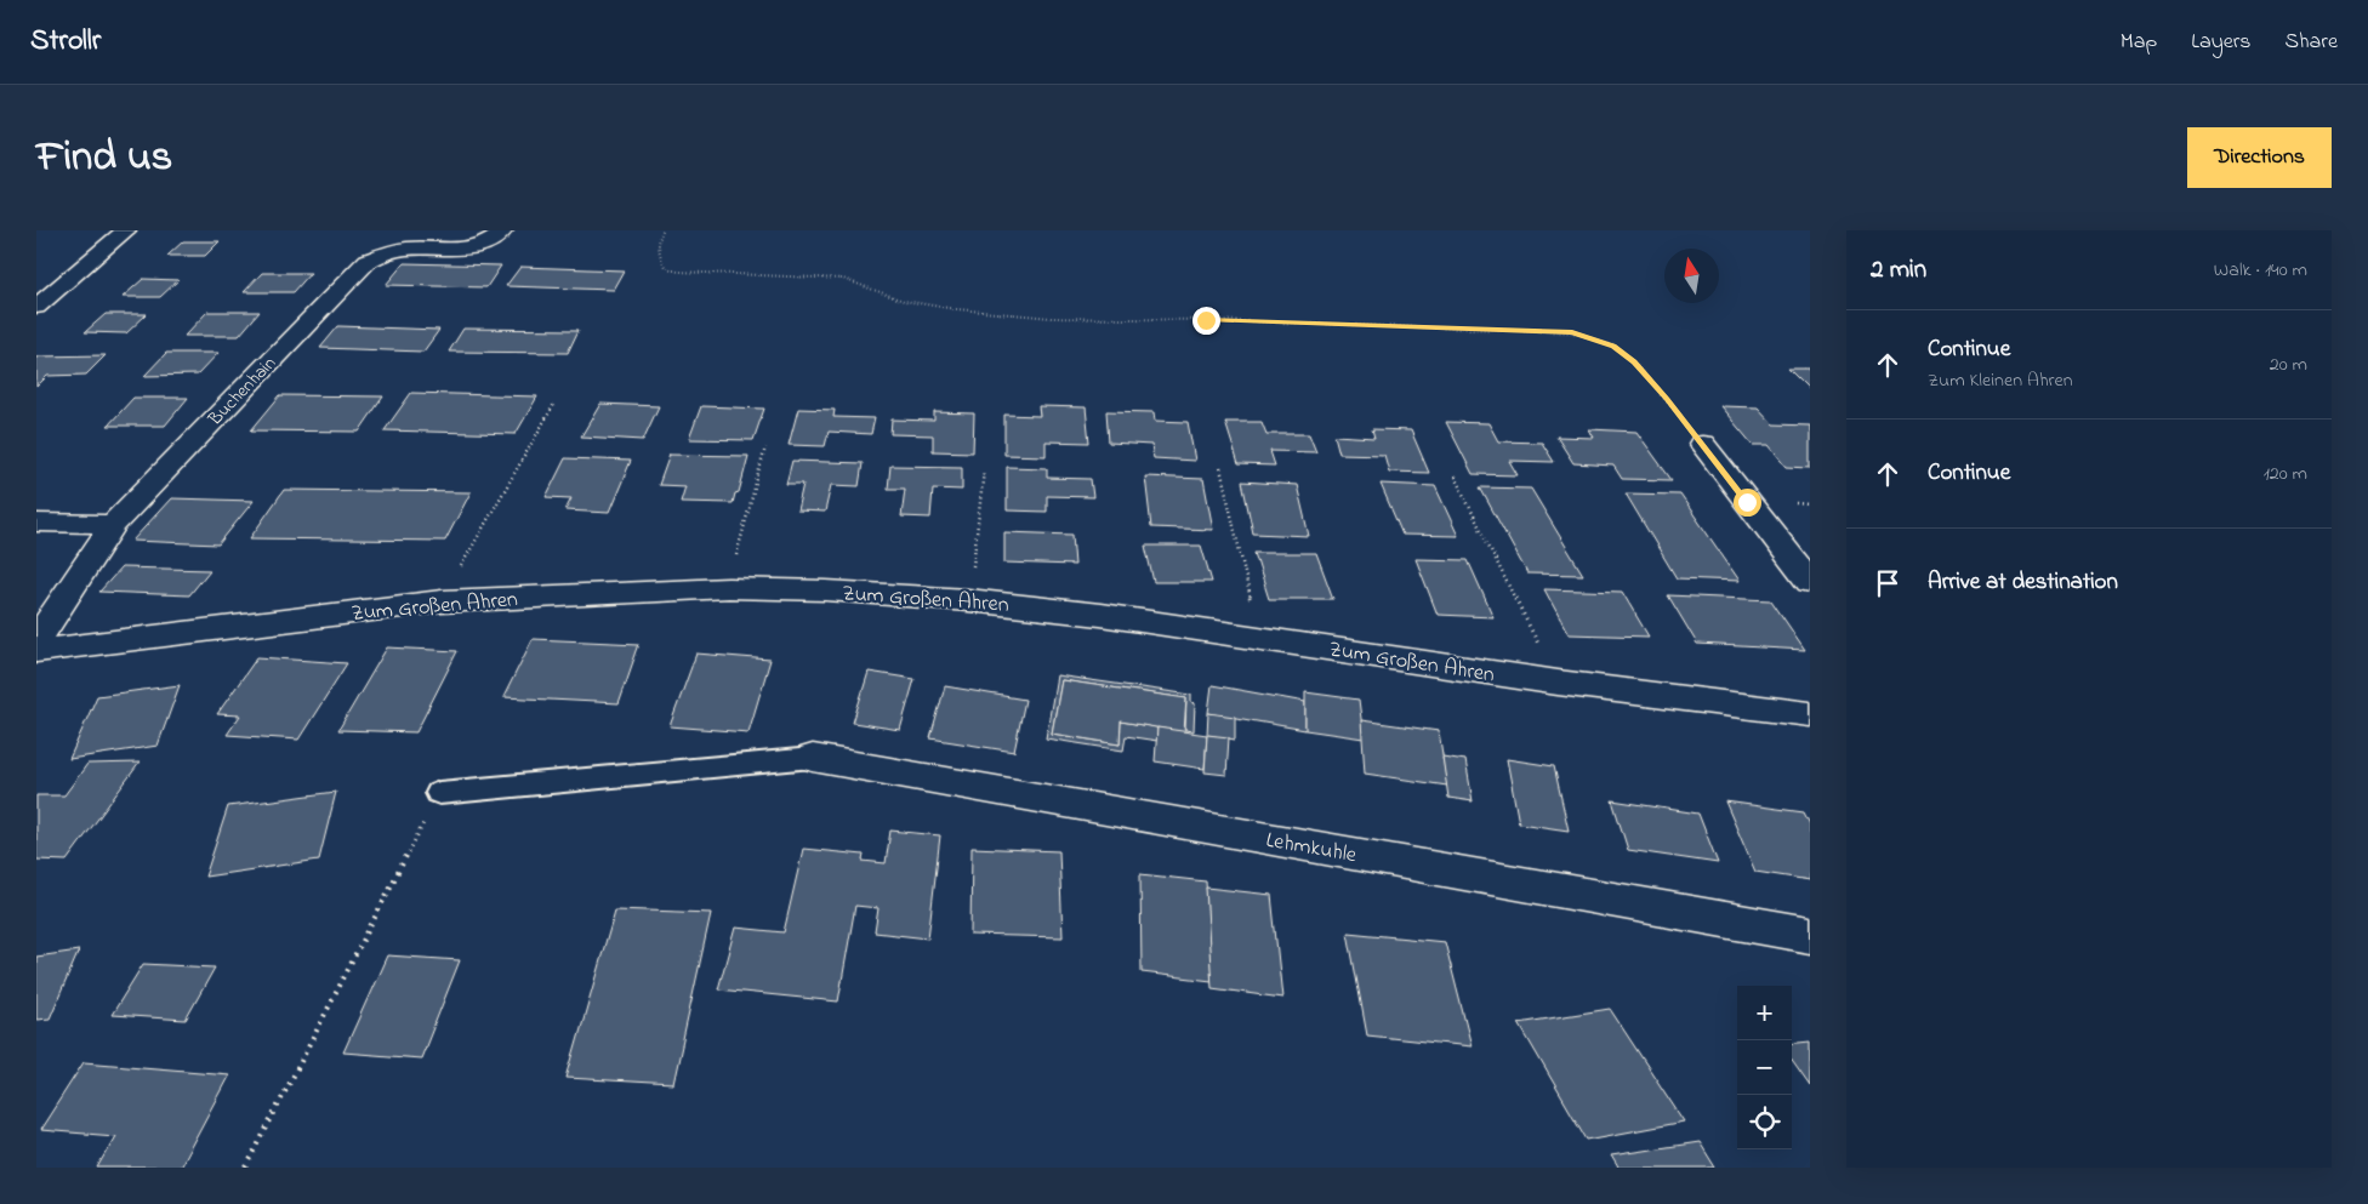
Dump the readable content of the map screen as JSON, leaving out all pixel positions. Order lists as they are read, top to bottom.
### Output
{
  "streets": {
    "street": ["Buchenhain", "Zum Großen Ahren", "Lehmkuhle"]
  },
  "north": "top",
  "page": {
    "header": "Strollr",
    "nav": ["Map", "Layers", "Share"],
    "title": "Find us",
    "buttons": "Directions",
    "heading": ["2 min", "Walk · 140 m"],
    "list": [
      ["Continue", "Zum Kleinen Ahren", "20 m"],
      ["Continue", "120 m"],
      "Arrive at destination"
    ],
    "map_buttons": ["+", "−"]
  }
}
